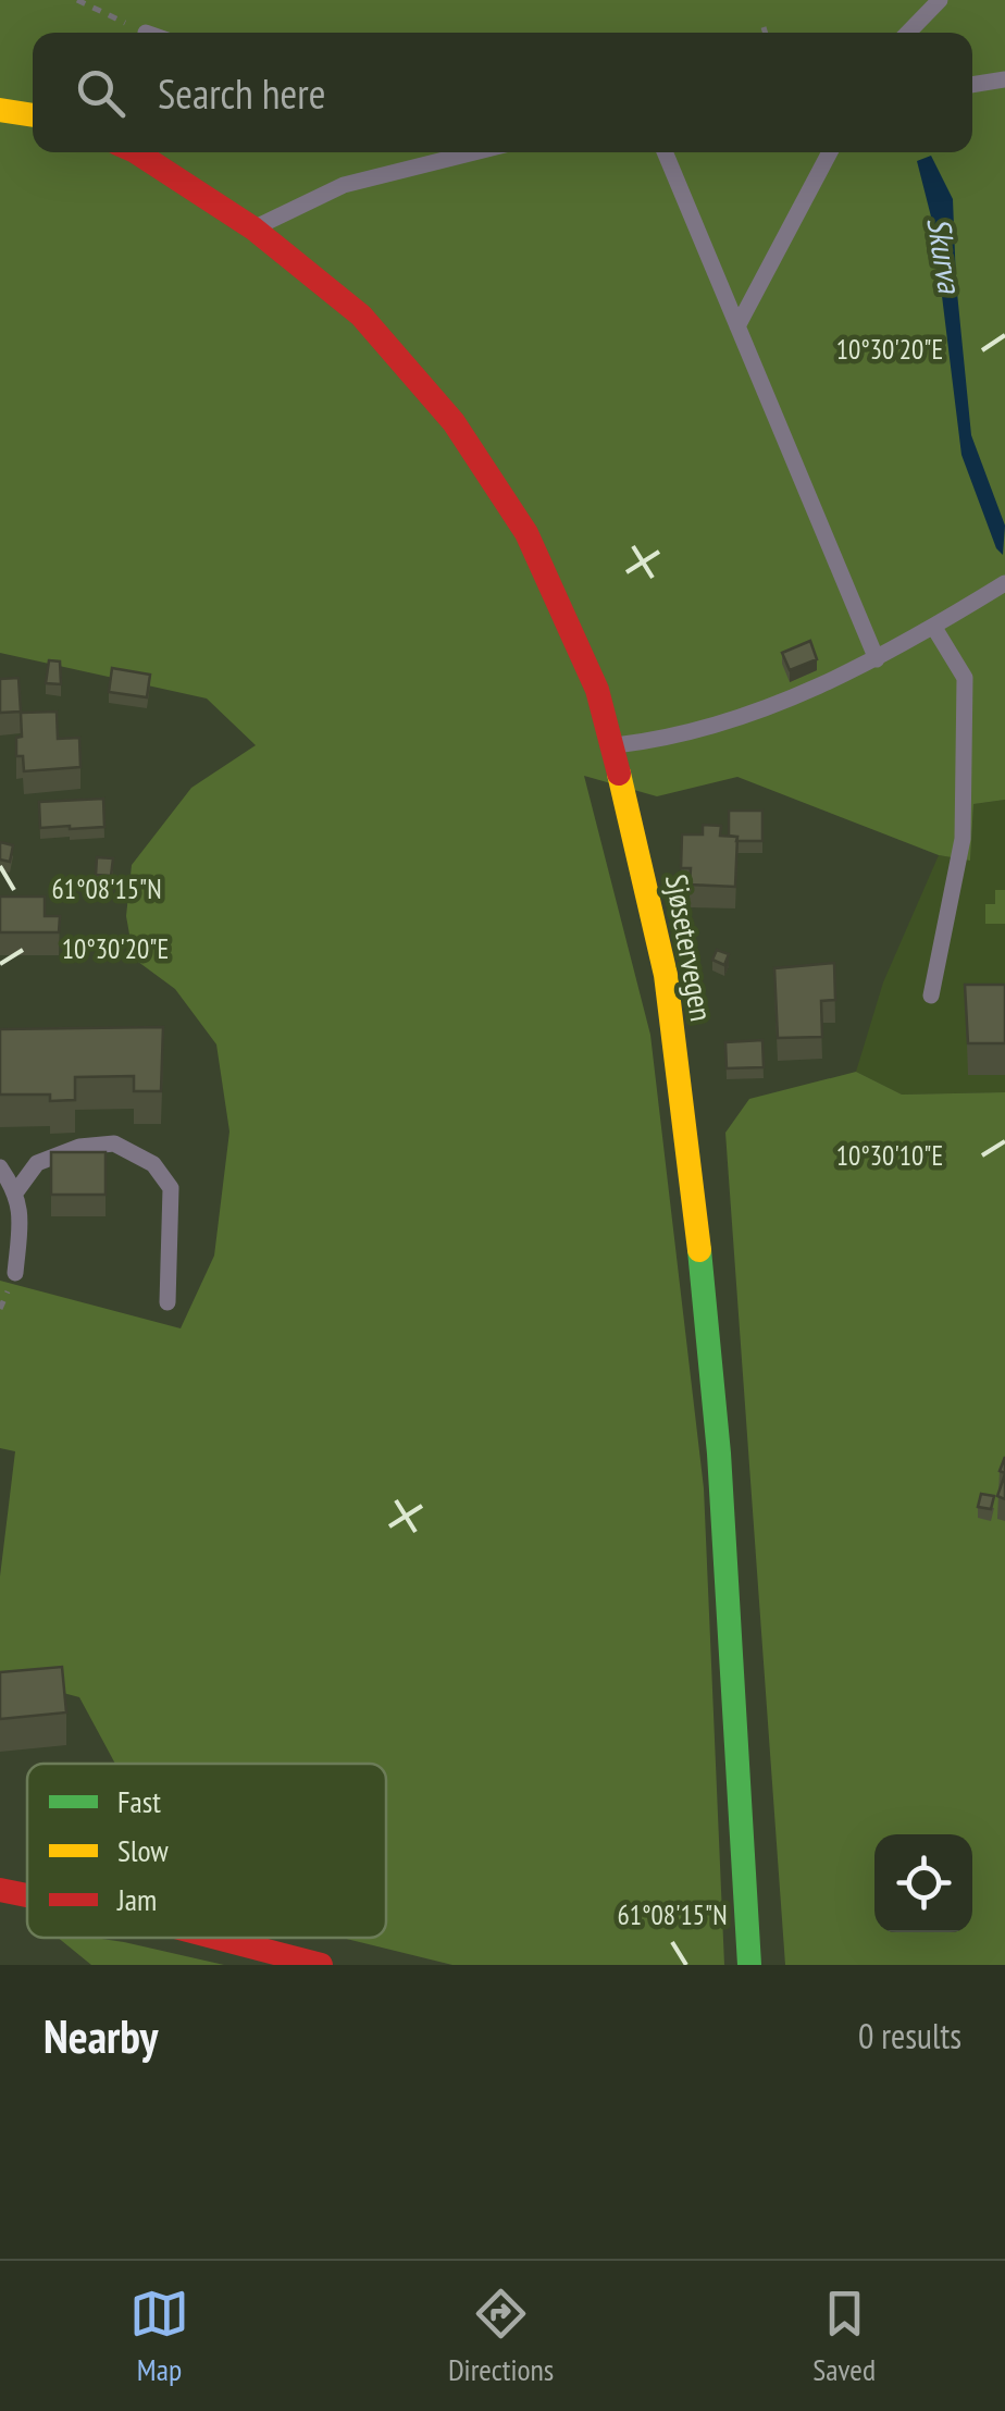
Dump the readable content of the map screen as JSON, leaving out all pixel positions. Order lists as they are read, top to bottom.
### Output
{
  "streets": {
    "street": ["Sjøsetervegen"]
  },
  "water": ["Skurva"],
  "legend": ["Fast", "Slow", "Jam"],
  "page": {
    "search": "Search here",
    "heading": ["Nearby", "0 results"],
    "nav": ["Map", "Directions", "Saved"]
  },
  "coordinates": ["10°30'20\"E", "61°08'15\"N", "10°30'10\"E"]
}
